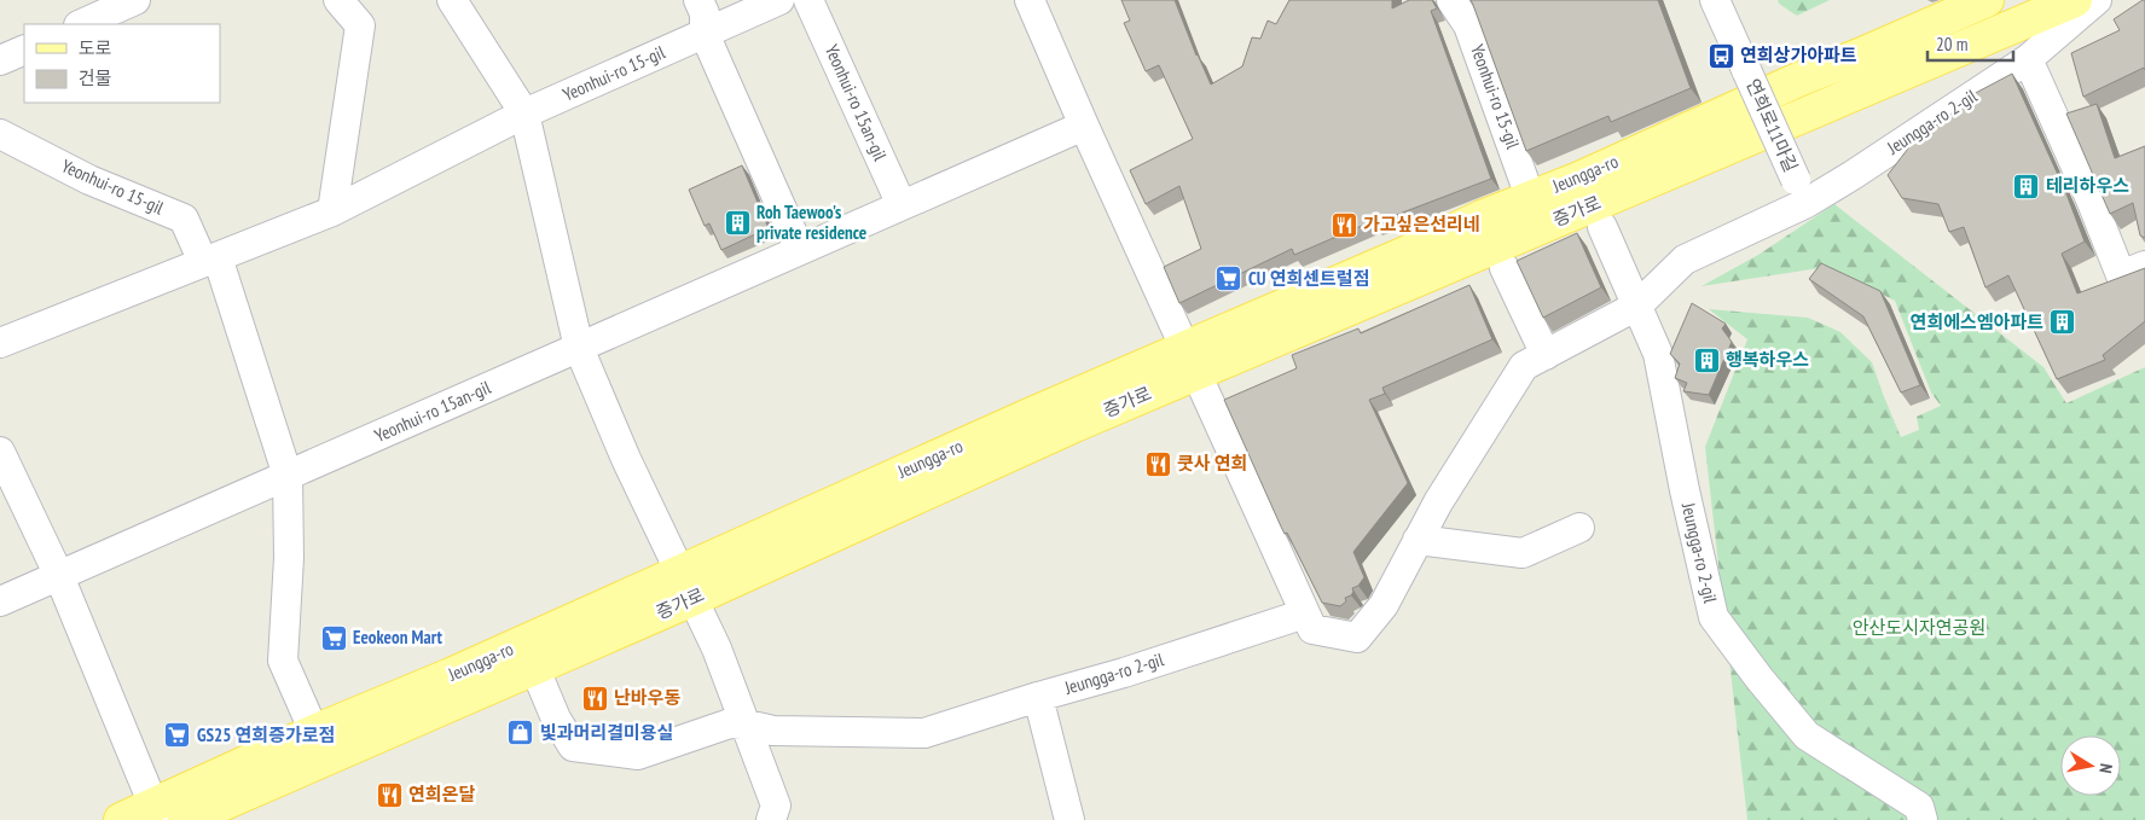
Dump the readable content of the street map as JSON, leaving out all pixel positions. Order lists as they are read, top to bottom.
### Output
{
  "streets": {
    "main road": ["Jeungga-ro", "증가로"],
    "street": [
      "Yeonhui-ro 15-gil",
      "Yeonhui-ro 15an-gil",
      "Jeungga-ro 2-gil",
      "연희로11마길"
    ]
  },
  "crossings": [
    ["Yeonhui-ro 15-gil", "Jeungga-ro"],
    ["Jeungga-ro 2-gil", "연희로11마길"],
    ["Jeungga-ro 2-gil", "Jeungga-ro"],
    ["Jeungga-ro", "증가로"]
  ],
  "parks": ["안산도시자연공원"],
  "places": {
    "bus stop": ["연희상가아파트"],
    "building": [
      "테리하우스",
      "Roh Taewoo's private residence",
      "연희에스엠아파트",
      "행복하우스"
    ],
    "restaurant": [
      "가고싶은선리네",
      "쿳사 연희",
      "난바우동",
      "연희온달"
    ],
    "supermarket": ["CU 연희센트럴점", "Eeokeon Mart", "GS25 연희증가로점"],
    "shop": ["빛과머리결미용실"]
  },
  "legend": ["도로", "건물"],
  "scale_bar": "20 m",
  "north": "right"
}
